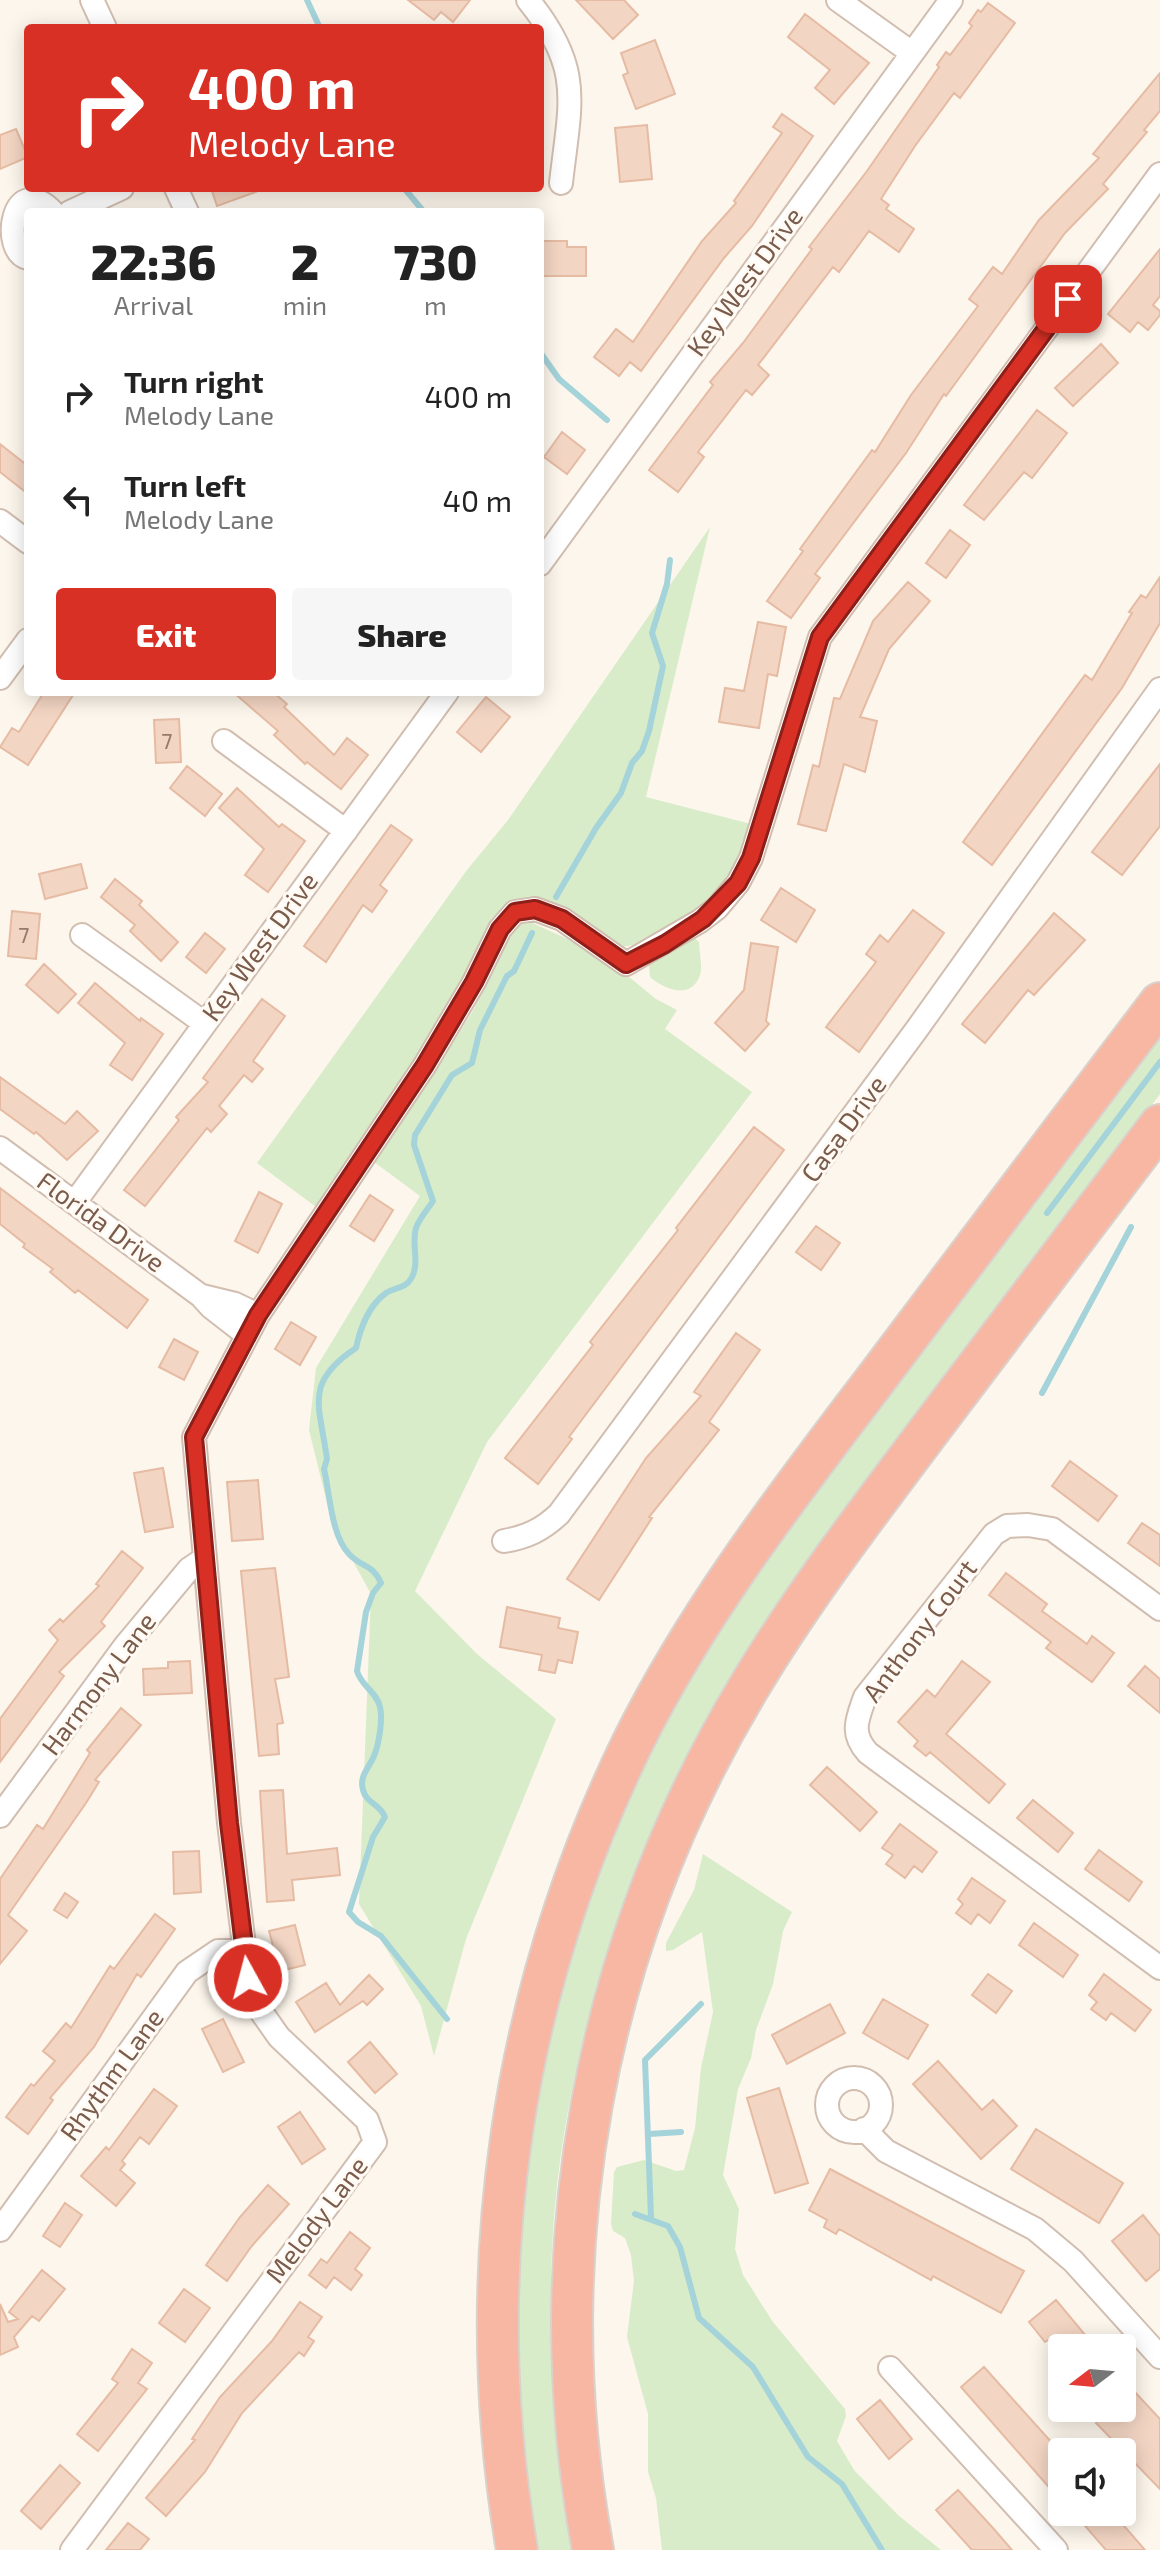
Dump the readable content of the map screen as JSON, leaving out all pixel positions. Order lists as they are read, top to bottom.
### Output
{
  "streets": {
    "street": [
      "Key West Drive",
      "Casa Drive",
      "Florida Drive",
      "Anthony Court",
      "Harmony Lane",
      "Rhythm Lane",
      "Melody Lane"
    ]
  },
  "crossings": [
    ["Key West Drive", "Florida Drive"],
    ["Florida Drive", "Melody Lane"],
    ["Harmony Lane", "Melody Lane"],
    ["Rhythm Lane", "Melody Lane"]
  ],
  "house_numbers": ["7", "7"],
  "north": "left",
  "page": {
    "turn": ["400 m", "Melody Lane"],
    "eta": [
      "22:36",
      "Arrival",
      "2",
      "min",
      "730",
      "m"
    ],
    "list": [
      {
        "name": "Turn right",
        "note": "Melody Lane",
        "value": "400 m"
      },
      {
        "name": "Turn left",
        "note": "Melody Lane",
        "value": "40 m"
      }
    ],
    "buttons": ["Exit", "Share"]
  }
}
